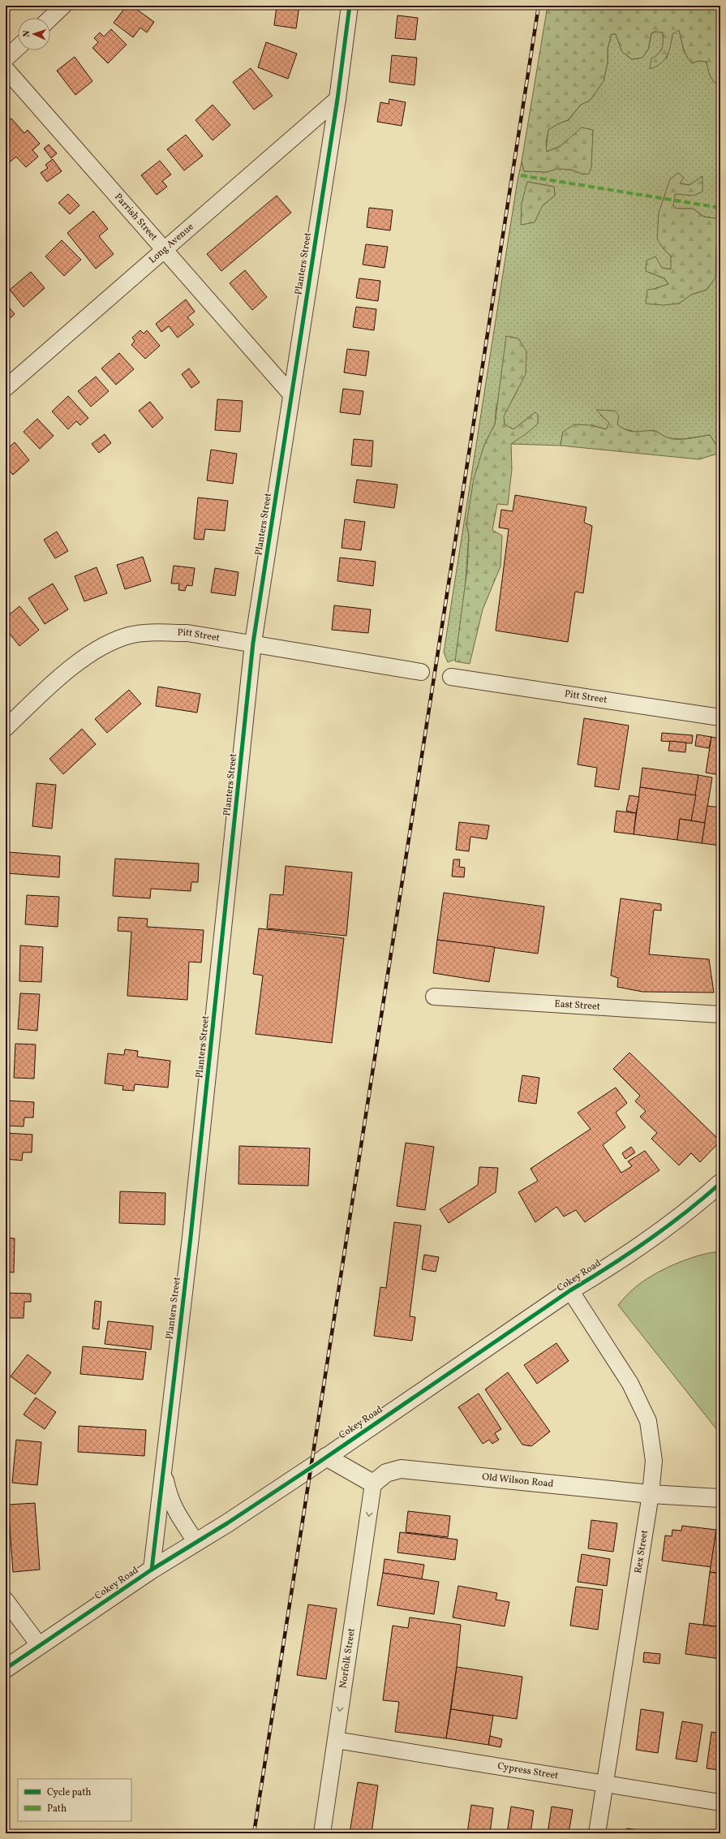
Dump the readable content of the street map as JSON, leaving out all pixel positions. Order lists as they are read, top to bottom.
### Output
{
  "streets": {
    "street": [
      "Parrish Street",
      "Long Avenue",
      "Planters Street",
      "Pitt Street",
      "East Street",
      "Cokey Road",
      "Old Wilson Road",
      "Rex Street",
      "Norfolk Street",
      "Cypress Street"
    ]
  },
  "crossings": [
    ["Parrish Street", "Long Avenue"],
    ["Parrish Street", "Planters Street"],
    ["Long Avenue", "Planters Street"],
    ["Planters Street", "Pitt Street"],
    ["Planters Street", "Cokey Road"],
    ["Cokey Road", "Rex Street"],
    ["Old Wilson Road", "Rex Street"],
    ["Old Wilson Road", "Norfolk Street"],
    ["Rex Street", "Cypress Street"],
    ["Norfolk Street", "Cypress Street"]
  ],
  "one_way": ["Norfolk Street"],
  "legend": ["Cycle path", "Path"],
  "north": "left"
}
